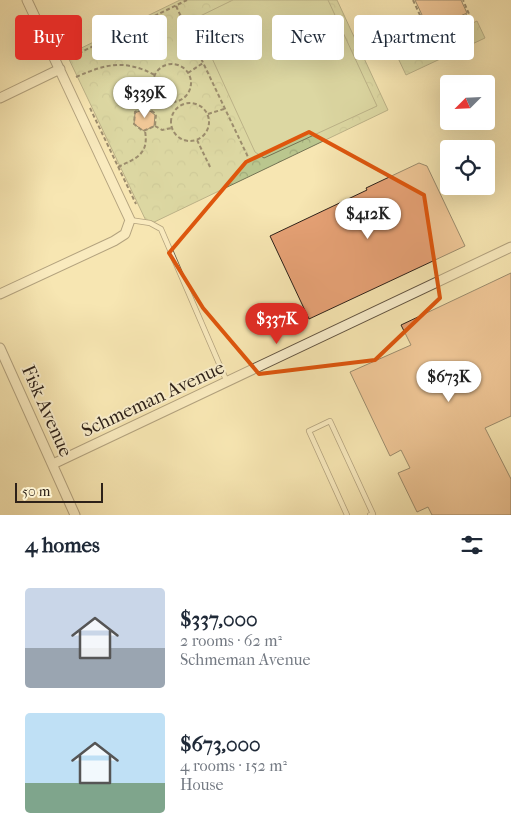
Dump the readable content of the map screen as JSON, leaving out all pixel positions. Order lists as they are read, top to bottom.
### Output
{
  "streets": {
    "street": ["Schmeman Avenue", "Fisk Avenue"]
  },
  "crossings": [
    ["Schmeman Avenue", "Fisk Avenue"]
  ],
  "scale_bar": "50 m",
  "north": "bottom left",
  "page": {
    "chip": [
      "Buy",
      "Rent",
      "Filters",
      "New",
      "Apartment"
    ],
    "price": [
      "$339K",
      "$412K",
      "$337K",
      "$673K"
    ],
    "scale": "50 m",
    "heading": "4 homes",
    "list": [
      {
        "name": "$337,000",
        "note": "2 rooms · 62 m² · Schmeman Avenue"
      },
      {
        "name": "$673,000",
        "note": "4 rooms · 152 m² · House"
      }
    ]
  }
}
